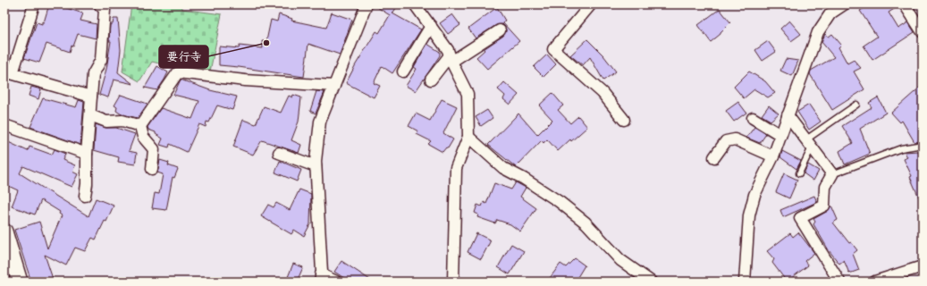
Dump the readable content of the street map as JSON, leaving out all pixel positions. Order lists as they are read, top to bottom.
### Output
{
  "places": ["要行寺"]
}
